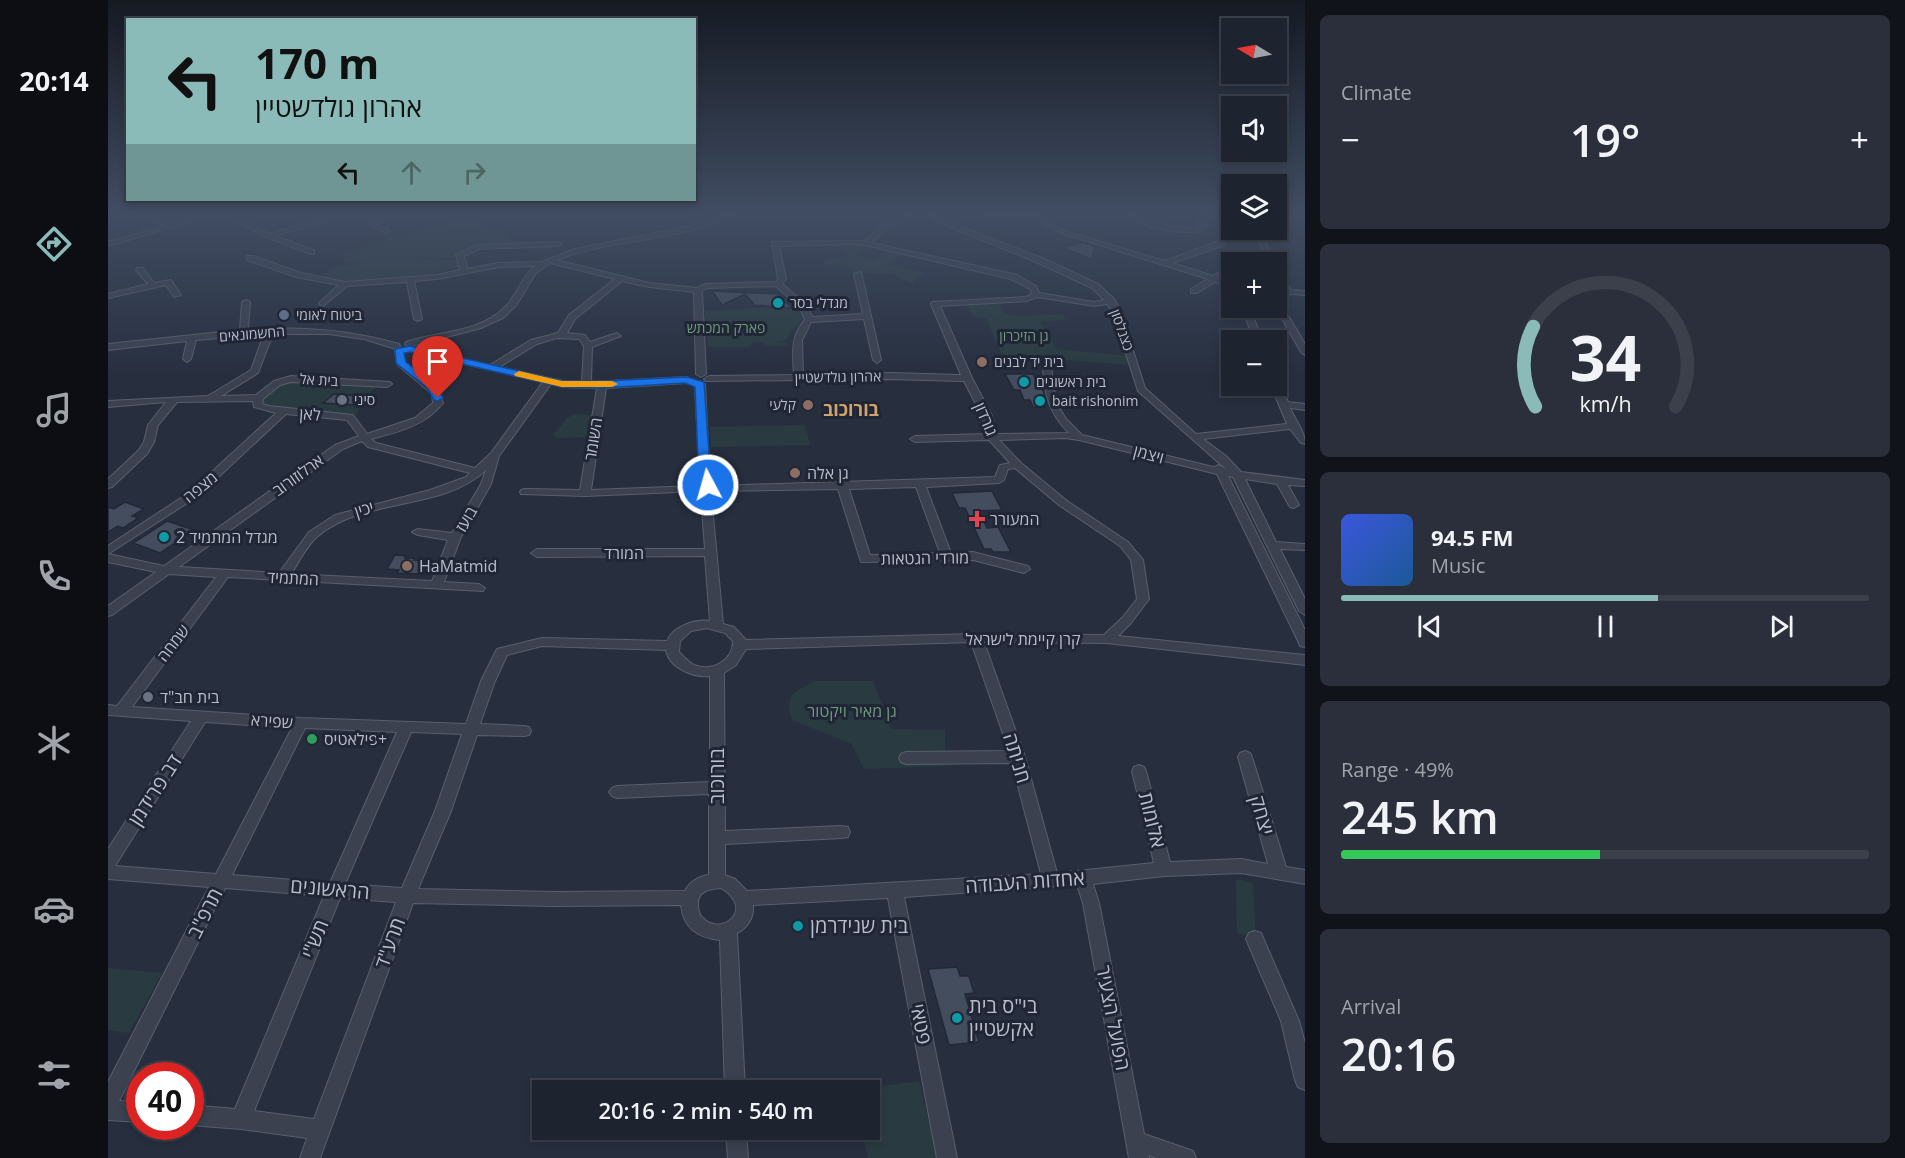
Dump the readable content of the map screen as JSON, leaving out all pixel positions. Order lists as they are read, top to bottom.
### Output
{
  "streets": {
    "street": [
      "כצנלסון",
      "החשמונאים",
      "אהרון גולדשטיין",
      "בית אל",
      "לאן",
      "גורדון",
      "השומר",
      "ויצמן",
      "ארלוזורוב",
      "מצפה",
      "יכין",
      "בועז",
      "המורד",
      "מורדי הגטאות",
      "המתמיד",
      "קרן קיימת לישראל",
      "שמחה",
      "שפירא",
      "חניתה",
      "בורוכוב",
      "דב פרידמן",
      "יצחק",
      "אלומות",
      "אחדות העבודה",
      "הראשונים",
      "תרפ\"ב",
      "תש\"י",
      "תרע\"ד",
      "הפועל הצעיר",
      "פטאי"
    ]
  },
  "crossings": [
    ["כצנלסון", "גורדון"],
    ["כצנלסון", "ויצמן"],
    ["החשמונאים", "ארלוזורוב"],
    ["אהרון גולדשטיין", "גורדון"],
    ["בית אל", "לאן"],
    ["לאן", "ארלוזורוב"],
    ["לאן", "מצפה"],
    ["לאן", "יכין"],
    ["לאן", "בועז"],
    ["גורדון", "ויצמן"],
    ["גורדון", "קרן קיימת לישראל"],
    ["ארלוזורוב", "המתמיד"],
    ["יכין", "בועז"],
    ["יכין", "המתמיד"],
    ["בועז", "המתמיד"],
    ["המתמיד", "שמחה"],
    ["קרן קיימת לישראל", "חניתה"],
    ["קרן קיימת לישראל", "בורוכוב"],
    ["שמחה", "שפירא"],
    ["שפירא", "דב פרידמן"],
    ["שפירא", "תרפ\"ב"],
    ["שפירא", "תש\"י"],
    ["שפירא", "תרע\"ד"],
    ["חניתה", "אחדות העבודה"],
    ["בורוכוב", "אחדות העבודה"],
    ["בורוכוב", "הראשונים"],
    ["יצחק", "אחדות העבודה"],
    ["אלומות", "אחדות העבודה"],
    ["אחדות העבודה", "הראשונים"],
    ["אחדות העבודה", "הפועל הצעיר"],
    ["אחדות העבודה", "פטאי"],
    ["הראשונים", "תרפ\"ב"],
    ["הראשונים", "תש\"י"],
    ["הראשונים", "תרע\"ד"]
  ],
  "districts": ["בורוכוב"],
  "parks": ["פארק המכתש", "גן הזיכרון", "גן מאיר ויקטור"],
  "places": {
    "other": [
      "מגדלי בסר",
      "ביטוח לאומי",
      "בית יד לבנים",
      "בית ראשונים",
      "סיני",
      "bait rishonim",
      "קלעי",
      "גן אלה",
      "מגדל המתמיד 2",
      "HaMatmid",
      "בית חב\"ד",
      "פילאטיס+",
      "בית שנידרמן",
      "בי\"ס בית אקשטיין"
    ],
    "health": ["המעורר"]
  },
  "north": "left",
  "page": {
    "tabs": "20:14",
    "tile": [
      "Climate",
      ["Range · 49%", "245 km"],
      ["Arrival", "20:16"]
    ],
    "map_buttons": ["+", "−"],
    "turn": ["170 m", "אהרון גולדשטיין"],
    "heat": ["−", "19°", "+"],
    "song": ["94.5 FM", "Music"],
    "limit": "40",
    "trip": "20:16 · 2 min · 540 m",
    "gauge": ["34", "km/h"]
  }
}
